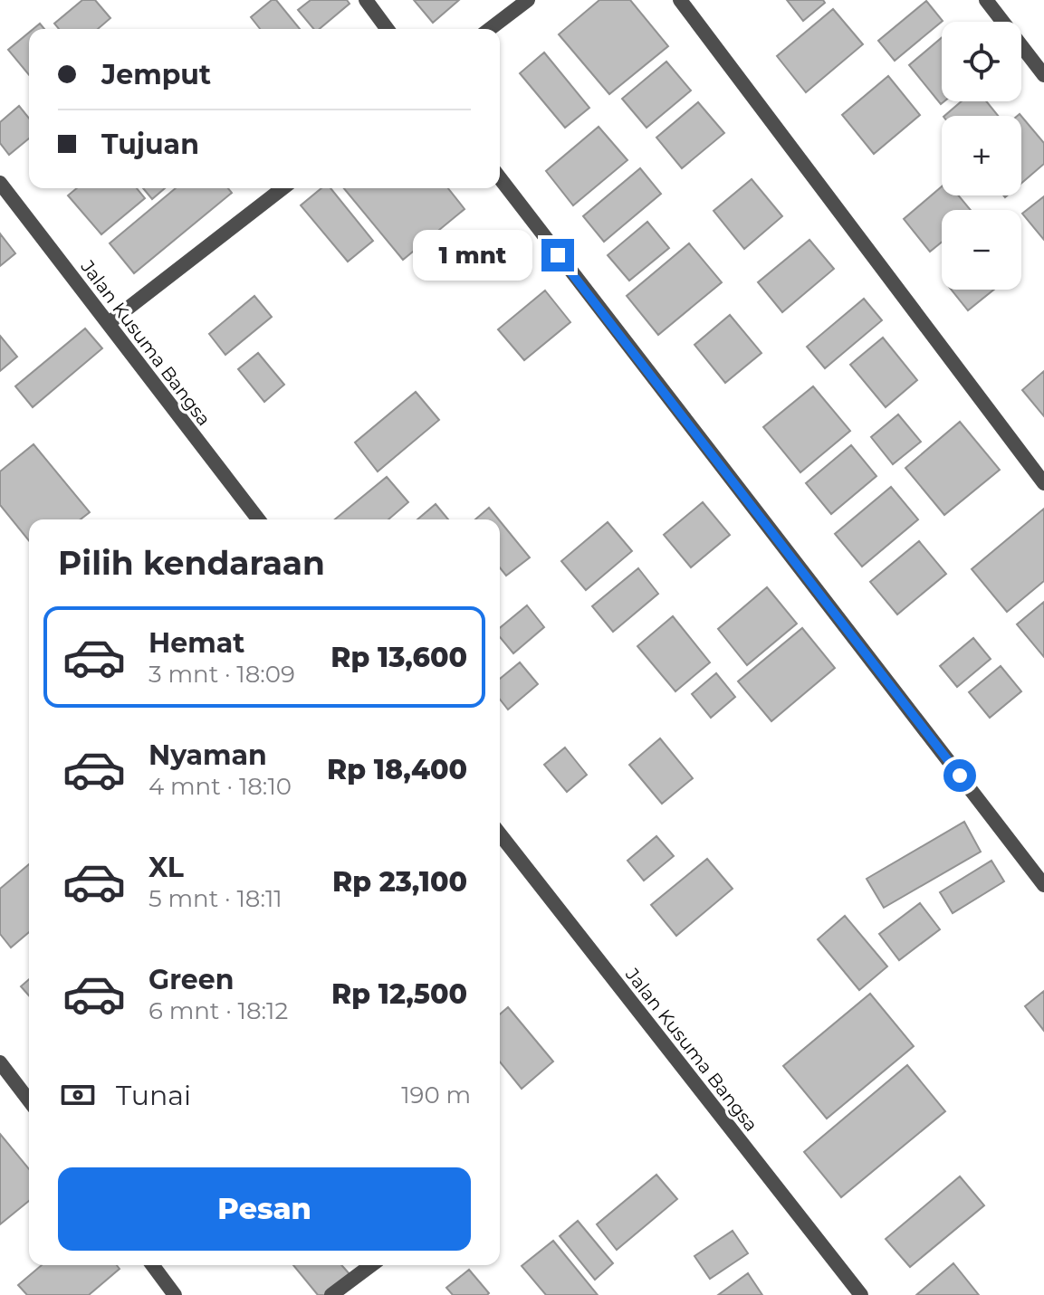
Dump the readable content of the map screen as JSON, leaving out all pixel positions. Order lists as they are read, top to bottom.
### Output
{
  "streets": {
    "street": ["Jalan Kusuma Bangsa"]
  },
  "page": {
    "map_buttons": ["+", "−"],
    "banner": ["Jemput", "Tujuan"],
    "bubble": "1 mnt",
    "heading": "Pilih kendaraan",
    "list": [
      {
        "name": "Hemat",
        "note": "3 mnt · 18:09",
        "value": "Rp 13,600"
      },
      {
        "name": "Nyaman",
        "note": "4 mnt · 18:10",
        "value": "Rp 18,400"
      },
      {
        "name": "XL",
        "note": "5 mnt · 18:11",
        "value": "Rp 23,100"
      },
      {
        "name": "Green",
        "note": "6 mnt · 18:12",
        "value": "Rp 12,500"
      }
    ],
    "pay": ["Tunai", "190 m"],
    "buttons": "Pesan"
  }
}
